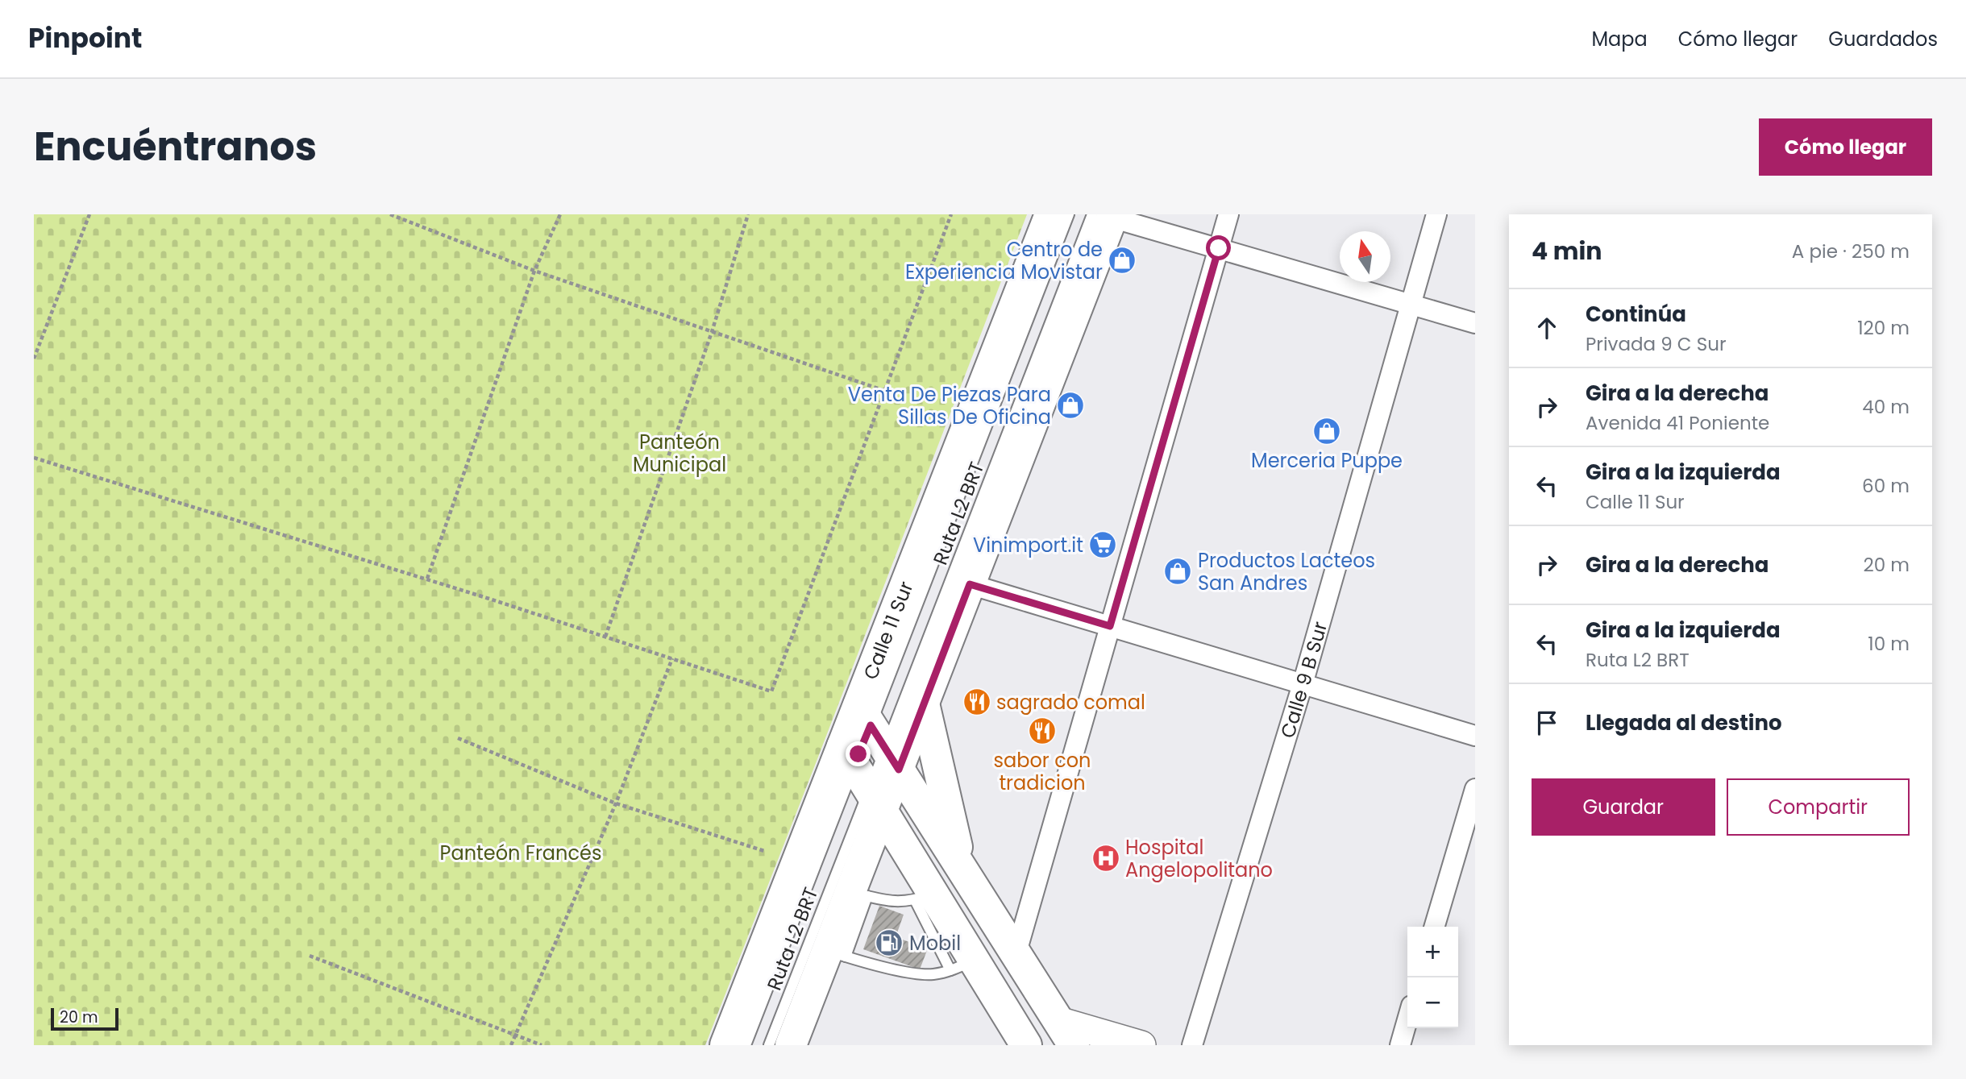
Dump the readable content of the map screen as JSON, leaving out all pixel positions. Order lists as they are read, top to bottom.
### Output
{
  "streets": {
    "main road": ["Calle 11 Sur"],
    "street": ["Calle 9 B Sur"],
    "lane": ["Ruta L2 BRT"]
  },
  "crossings": [
    ["Ruta L2 BRT", "Calle 11 Sur"]
  ],
  "parks": ["Panteón Municipal", "Panteón Francés"],
  "places": {
    "shop": [
      "Centro de Experiencia Movistar",
      "Venta De Piezas Para Sillas De Oficina",
      "Merceria Puppe",
      "Productos Lacteos San Andres"
    ],
    "supermarket": ["Vinimport.it"],
    "restaurant": ["sagrado comal", "sabor con tradicion"],
    "hospital": ["Hospital Angelopolitano"],
    "fuel station": ["Mobil"]
  },
  "scale_bar": "20 m",
  "north": "top",
  "page": {
    "header": "Pinpoint",
    "nav": ["Mapa", "Cómo llegar", "Guardados"],
    "title": "Encuéntranos",
    "buttons": [
      "Cómo llegar",
      ["Guardar", "Compartir"]
    ],
    "heading": ["4 min", "A pie · 250 m"],
    "list": [
      ["Continúa", "Privada 9 C Sur", "120 m"],
      ["Gira a la derecha", "Avenida 41 Poniente", "40 m"],
      ["Gira a la izquierda", "Calle 11 Sur", "60 m"],
      ["Gira a la derecha", "20 m"],
      ["Gira a la izquierda", "Ruta L2 BRT", "10 m"],
      "Llegada al destino"
    ],
    "map_buttons": ["+", "−"],
    "scale": "20 m"
  }
}
